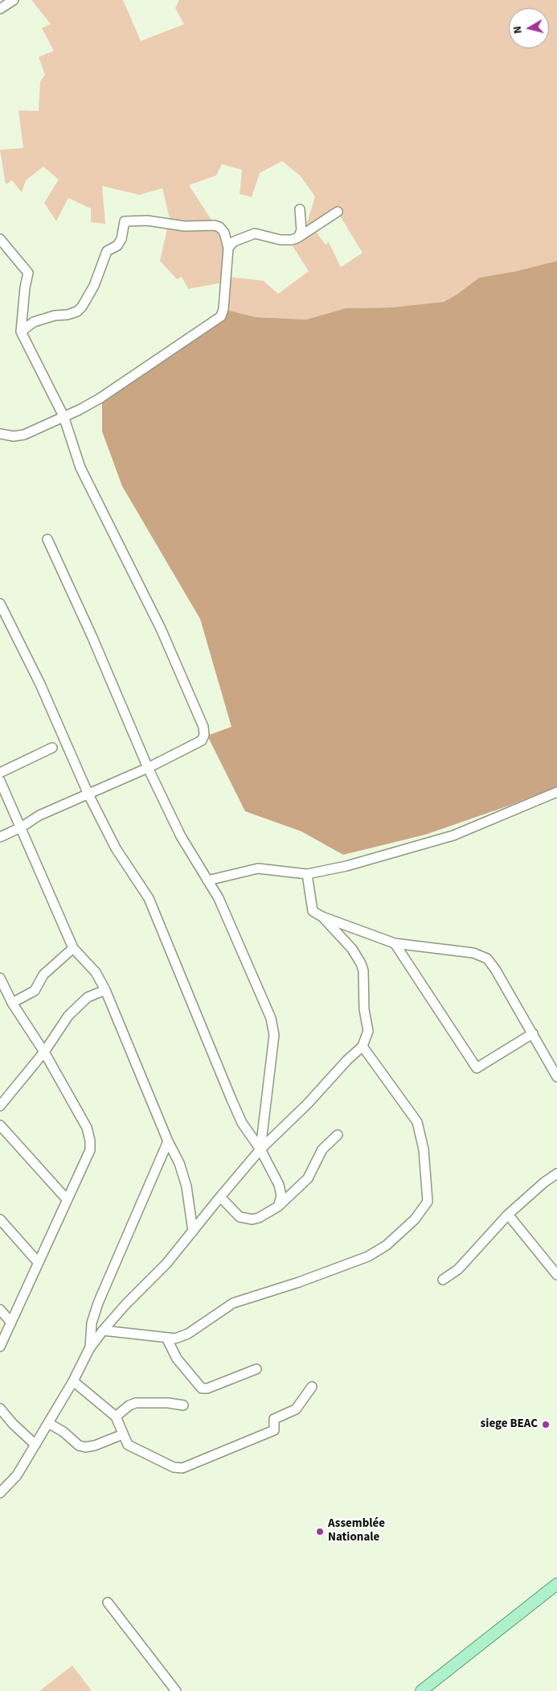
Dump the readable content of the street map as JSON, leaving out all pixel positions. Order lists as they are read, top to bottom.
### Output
{
  "places": ["siege BEAC", "Assemblée Nationale"],
  "north": "left"
}
